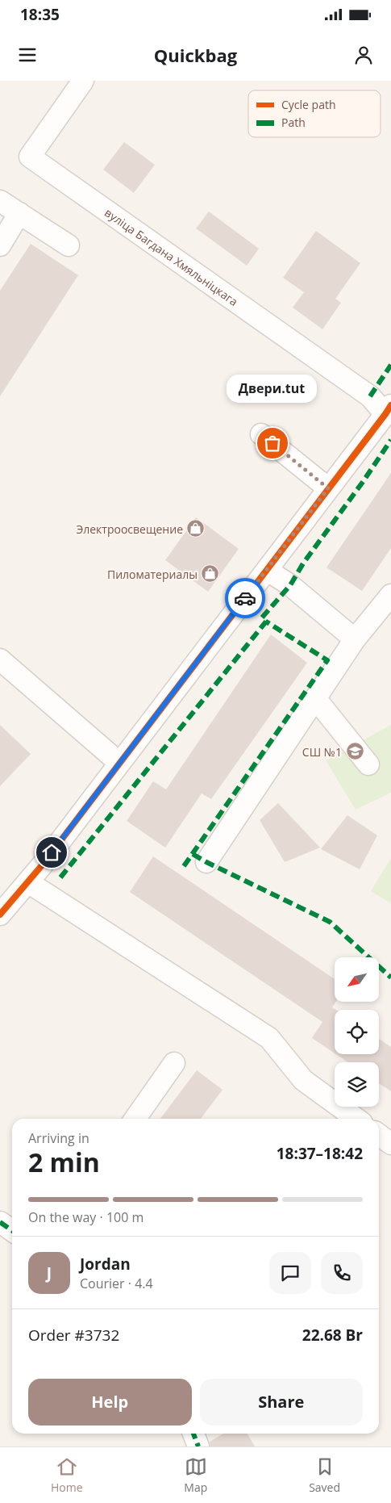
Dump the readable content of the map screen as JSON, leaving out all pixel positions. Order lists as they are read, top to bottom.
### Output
{
  "streets": {
    "street": ["вуліца Багдана Хмяльніцкага"]
  },
  "places": {
    "other": ["Двери.tut"],
    "shop": ["Электроосвещение", "Пиломатериалы"],
    "school or university": ["СШ №1"]
  },
  "legend": ["Cycle path", "Path"],
  "north": "bottom left",
  "page": {
    "status": "18:35",
    "header": "Quickbag",
    "bubble": "Двери.tut",
    "heading": ["2 min", "Arriving in", "18:37–18:42"],
    "panel": [
      "Jordan",
      "Courier · 4.4",
      "Order #3732",
      "22.68 Br"
    ],
    "bar": "On the way · 100 m",
    "round": "J",
    "buttons": ["Help", "Share"],
    "tabs": ["Home", "Map", "Saved"]
  }
}
